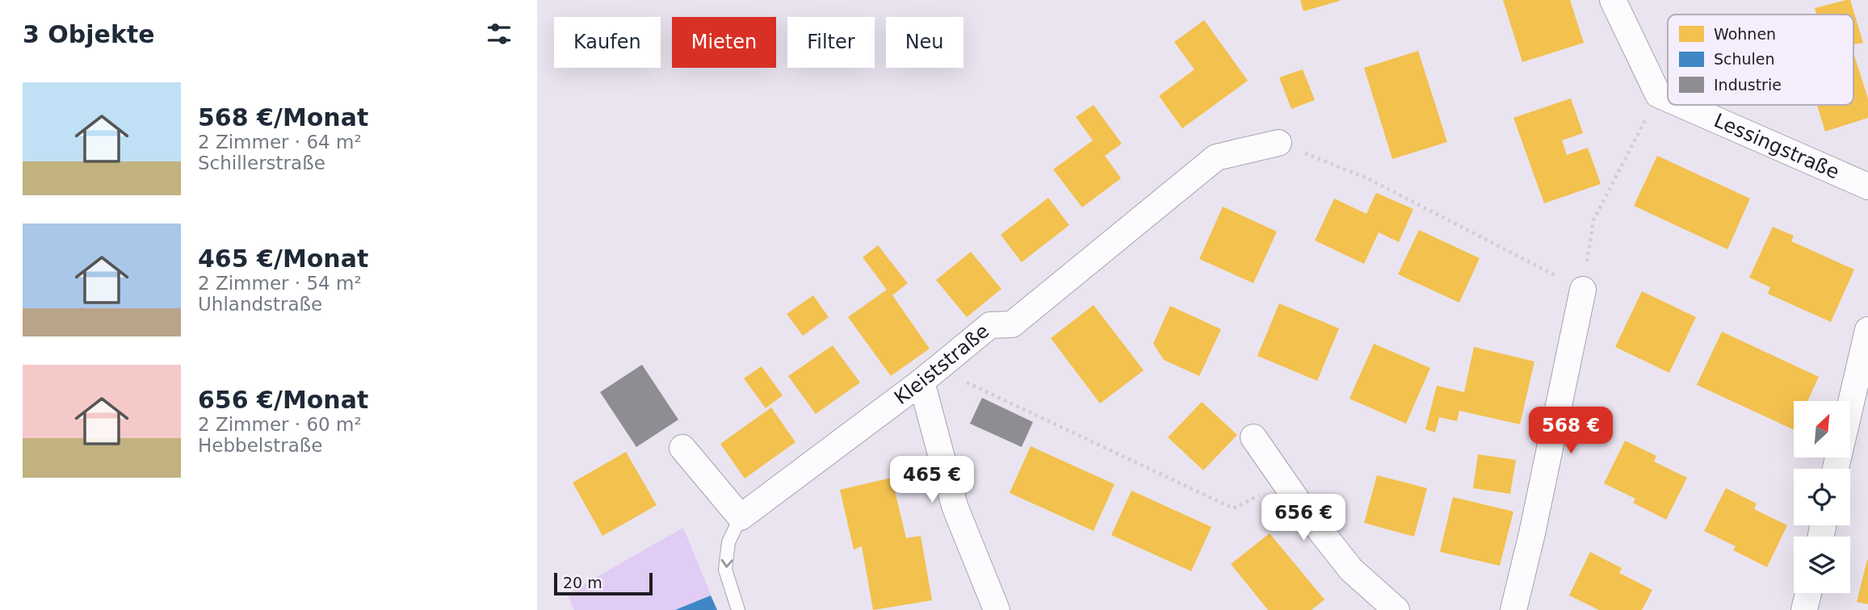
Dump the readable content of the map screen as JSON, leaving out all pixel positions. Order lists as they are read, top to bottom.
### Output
{
  "streets": {
    "street": ["Lessingstraße", "Kleiststraße"]
  },
  "legend": ["Wohnen", "Schulen", "Industrie"],
  "scale_bar": "20 m",
  "north": "top right",
  "page": {
    "heading": "3 Objekte",
    "chip": [
      "Kaufen",
      "Mieten",
      "Filter",
      "Neu"
    ],
    "list": [
      {
        "name": "568 €/Monat",
        "note": "2 Zimmer · 64 m² · Schillerstraße"
      },
      {
        "name": "465 €/Monat",
        "note": "2 Zimmer · 54 m² · Uhlandstraße"
      },
      {
        "name": "656 €/Monat",
        "note": "2 Zimmer · 60 m² · Hebbelstraße"
      }
    ],
    "price": ["568 €", "465 €", "656 €"],
    "scale": "20 m"
  }
}
